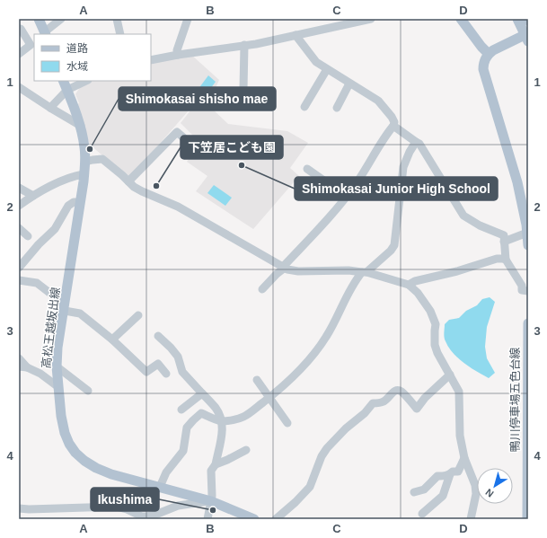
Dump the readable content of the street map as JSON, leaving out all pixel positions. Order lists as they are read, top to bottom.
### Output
{
  "streets": {
    "main road": ["高松王越坂出線", "鴨川停車場五色台線"]
  },
  "places": [
    "Shimokasai shisho mae",
    "Shimokasai Junior High School",
    "下笠居こども園",
    "Ikushima"
  ],
  "legend": ["道路", "水域"],
  "north": "bottom left",
  "grid": {
    "columns": [
      "A",
      "B",
      "C",
      "D"
    ],
    "rows": [
      "1",
      "2",
      "3",
      "4"
    ]
  }
}
